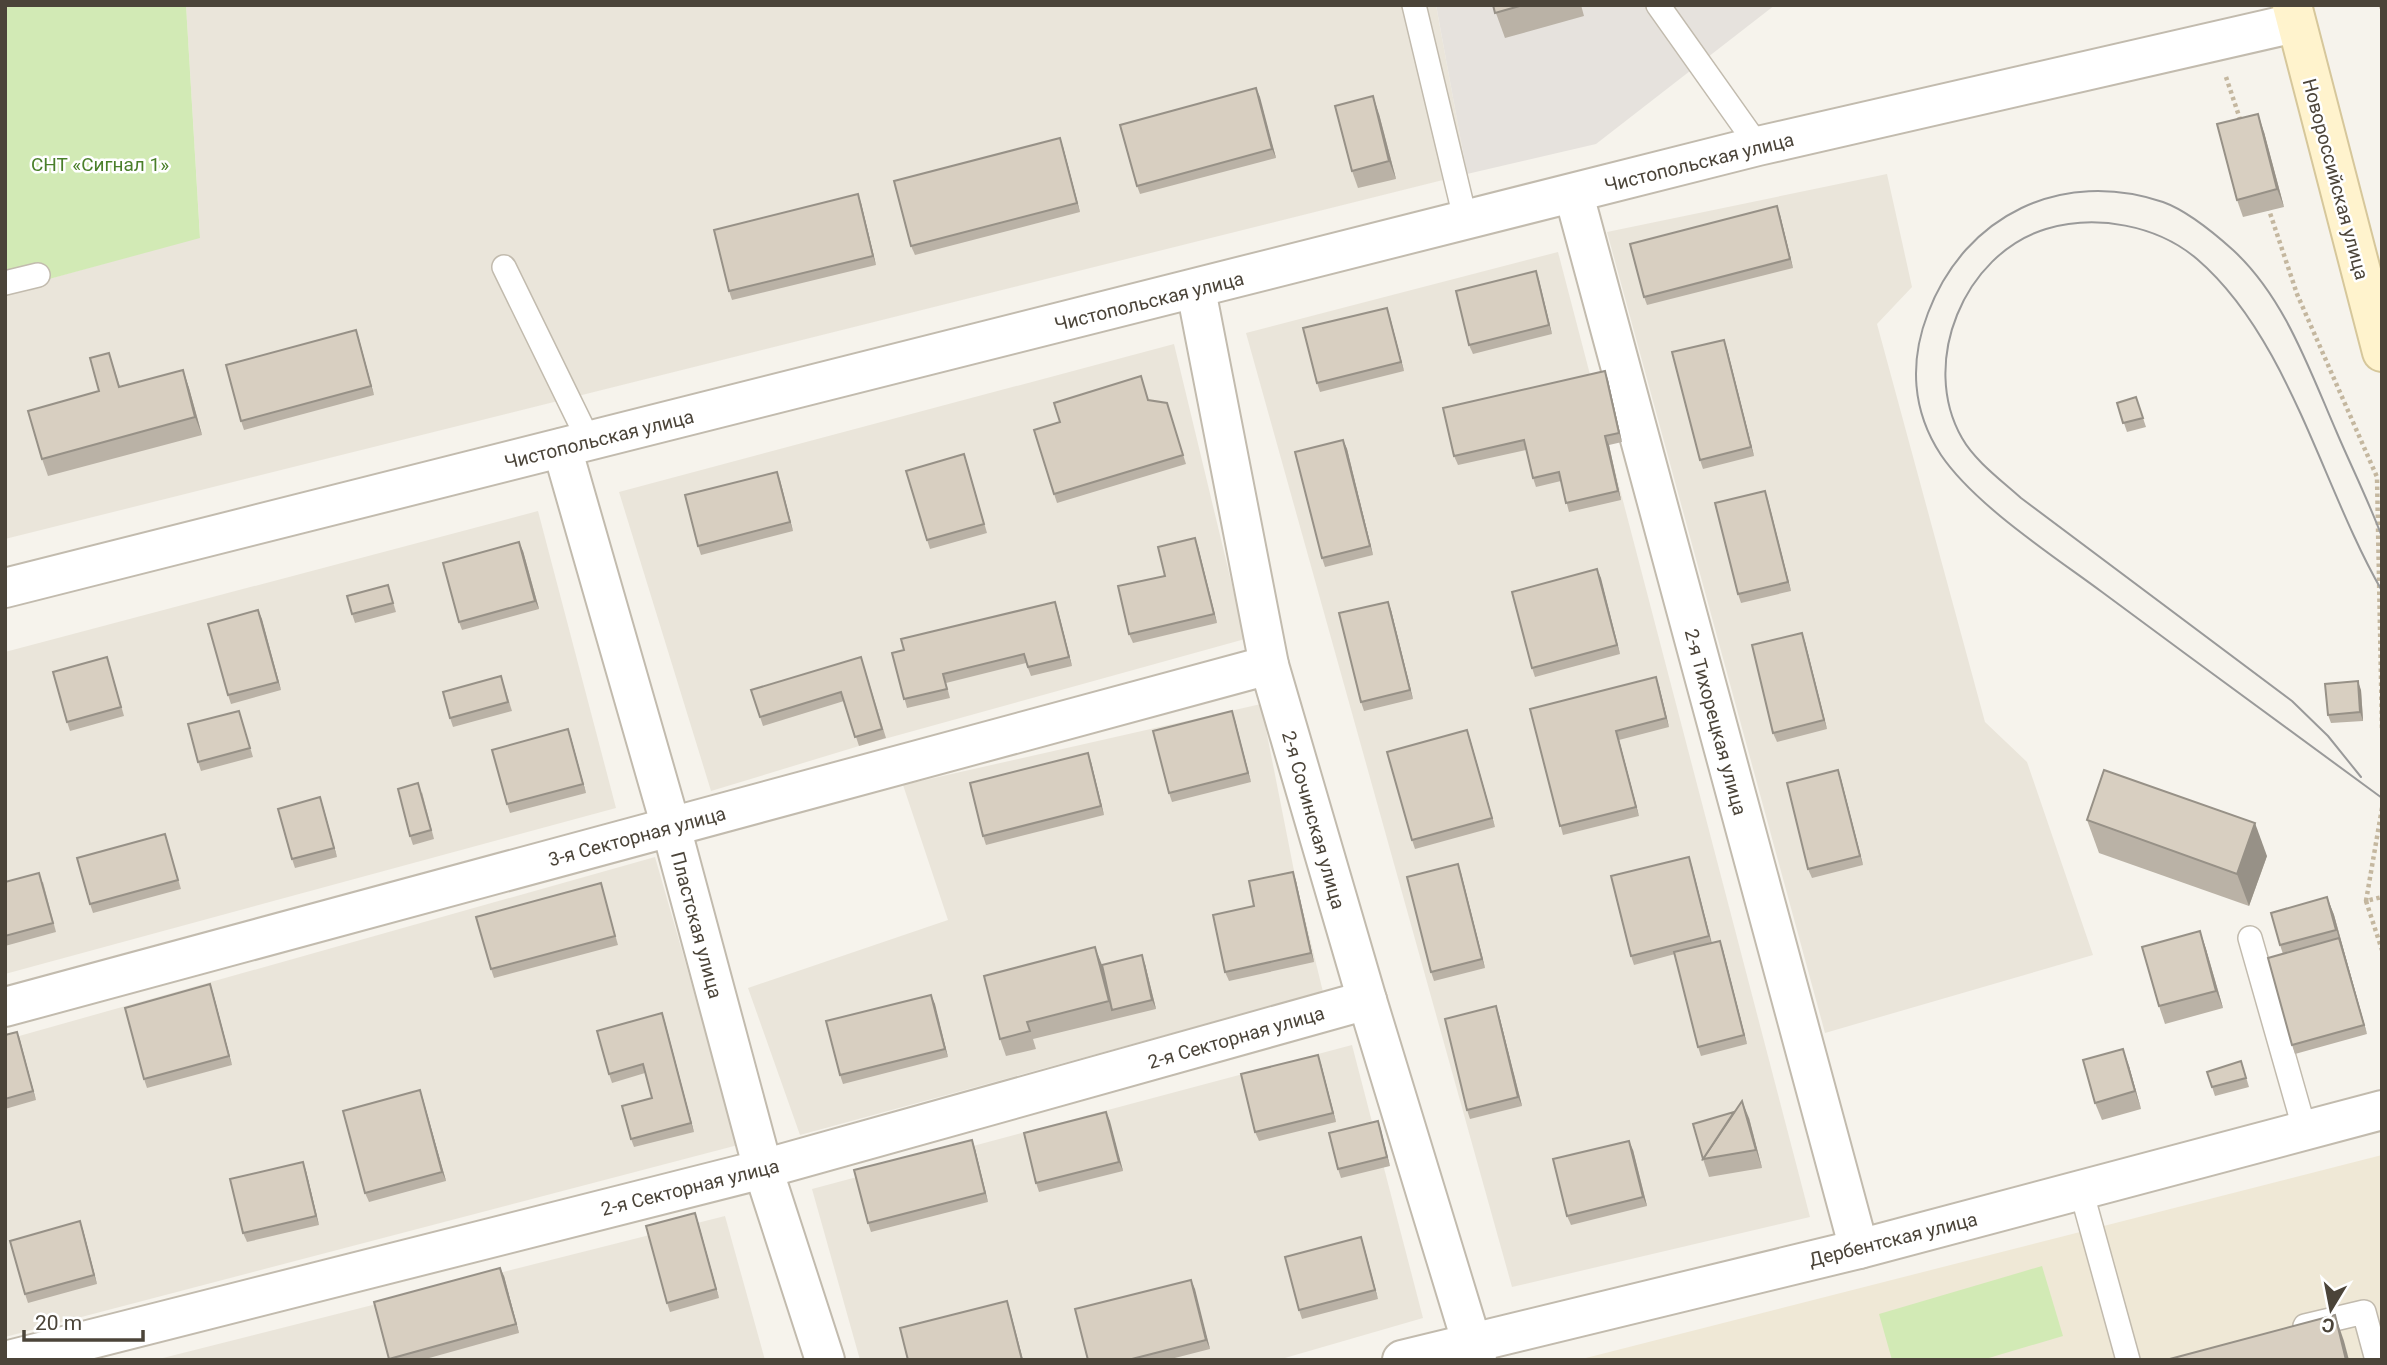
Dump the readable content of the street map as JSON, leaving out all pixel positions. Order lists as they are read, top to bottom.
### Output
{
  "streets": {
    "main road": ["Новороссийская улица"],
    "street": [
      "Чистопольская улица",
      "2-я Тихорецкая улица",
      "2-я Сочинская улица",
      "3-я Секторная улица",
      "Пластская улица",
      "2-я Секторная улица",
      "Дербентская улица"
    ]
  },
  "crossings": [
    ["Чистопольская улица", "Новороссийская улица"],
    ["Чистопольская улица", "2-я Тихорецкая улица"],
    ["Чистопольская улица", "2-я Сочинская улица"],
    ["Чистопольская улица", "Пластская улица"],
    ["2-я Тихорецкая улица", "Дербентская улица"],
    ["2-я Сочинская улица", "3-я Секторная улица"],
    ["2-я Сочинская улица", "2-я Секторная улица"],
    ["2-я Сочинская улица", "Дербентская улица"],
    ["3-я Секторная улица", "Пластская улица"],
    ["Пластская улица", "2-я Секторная улица"]
  ],
  "parks": ["СНТ «Сигнал 1»"],
  "scale_bar": "20 m",
  "north": "bottom"
}
